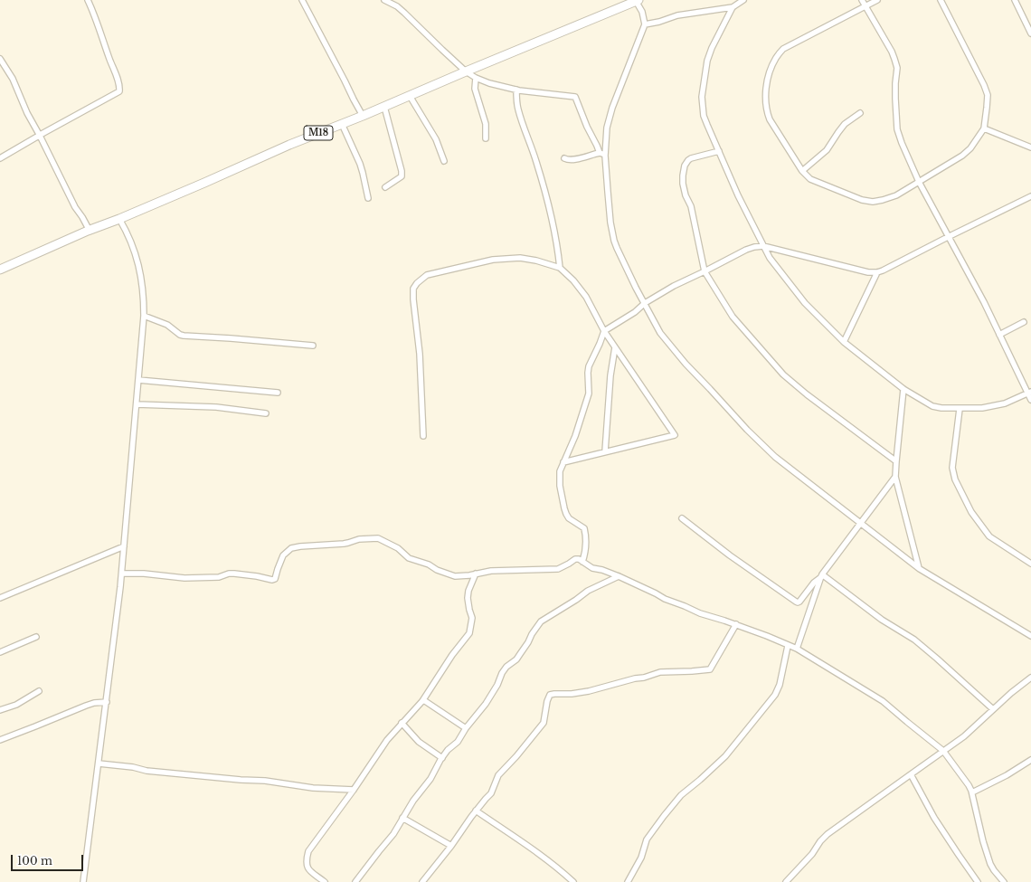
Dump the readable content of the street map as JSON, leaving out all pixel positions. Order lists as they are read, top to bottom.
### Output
{
  "streets": {
    "main road": ["M18"]
  },
  "scale_bar": "100 m"
}
